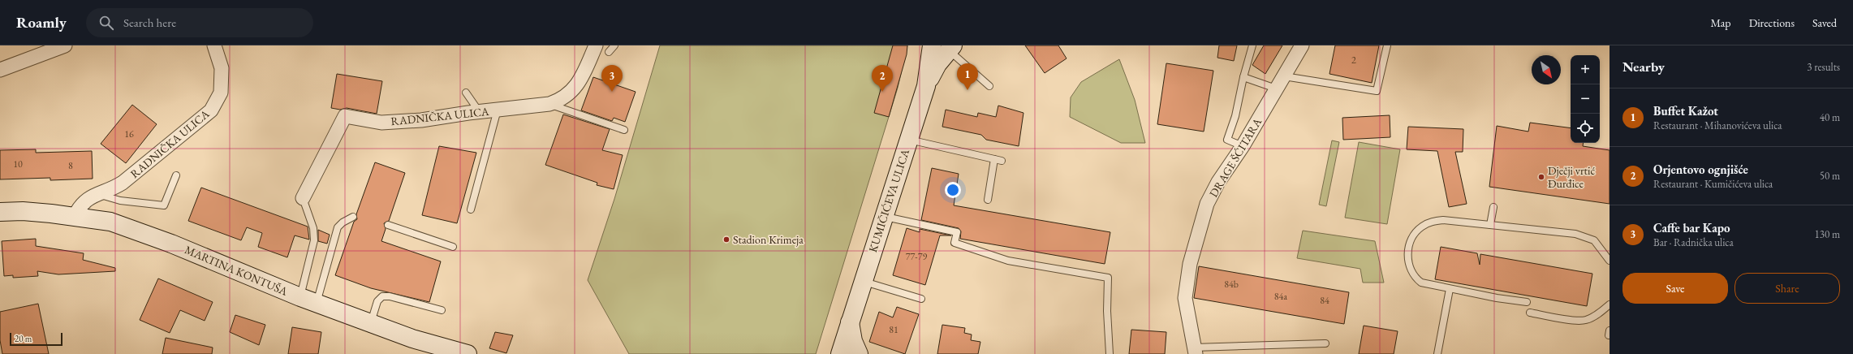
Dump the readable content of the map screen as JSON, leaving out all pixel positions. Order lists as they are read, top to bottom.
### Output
{
  "streets": {
    "street": [
      "RADNIČKA ULICA",
      "DRAGE ŠĆITARA",
      "KUMIČIĆEVA ULICA",
      "MARTINA KONTUŠA"
    ]
  },
  "crossings": [
    ["RADNIČKA ULICA", "MARTINA KONTUŠA"]
  ],
  "places": ["Dječji vrtić Đurđice", "Stadion Krimeja"],
  "house_numbers": [
    "2",
    "16",
    "10",
    "8",
    "77-79",
    "84b",
    "84a",
    "84",
    "81"
  ],
  "scale_bar": "20 m",
  "north": "bottom right",
  "page": {
    "header": "Roamly",
    "search": "Search here",
    "nav": ["Map", "Directions", "Saved"],
    "heading": ["Nearby", "3 results"],
    "map_buttons": ["+", "−"],
    "pins": ["1", "2", "3"],
    "list": [
      {
        "mark": "1",
        "name": "Buffet Kažot",
        "note": "Restaurant · Mihanovićeva ulica",
        "value": "40 m"
      },
      {
        "mark": "2",
        "name": "Orjentovo ognjišće",
        "note": "Restaurant · Kumičićeva ulica",
        "value": "50 m"
      },
      {
        "mark": "3",
        "name": "Caffe bar Kapo",
        "note": "Bar · Radnička ulica",
        "value": "130 m"
      }
    ],
    "buttons": ["Save", "Share"],
    "scale": "20 m"
  }
}
